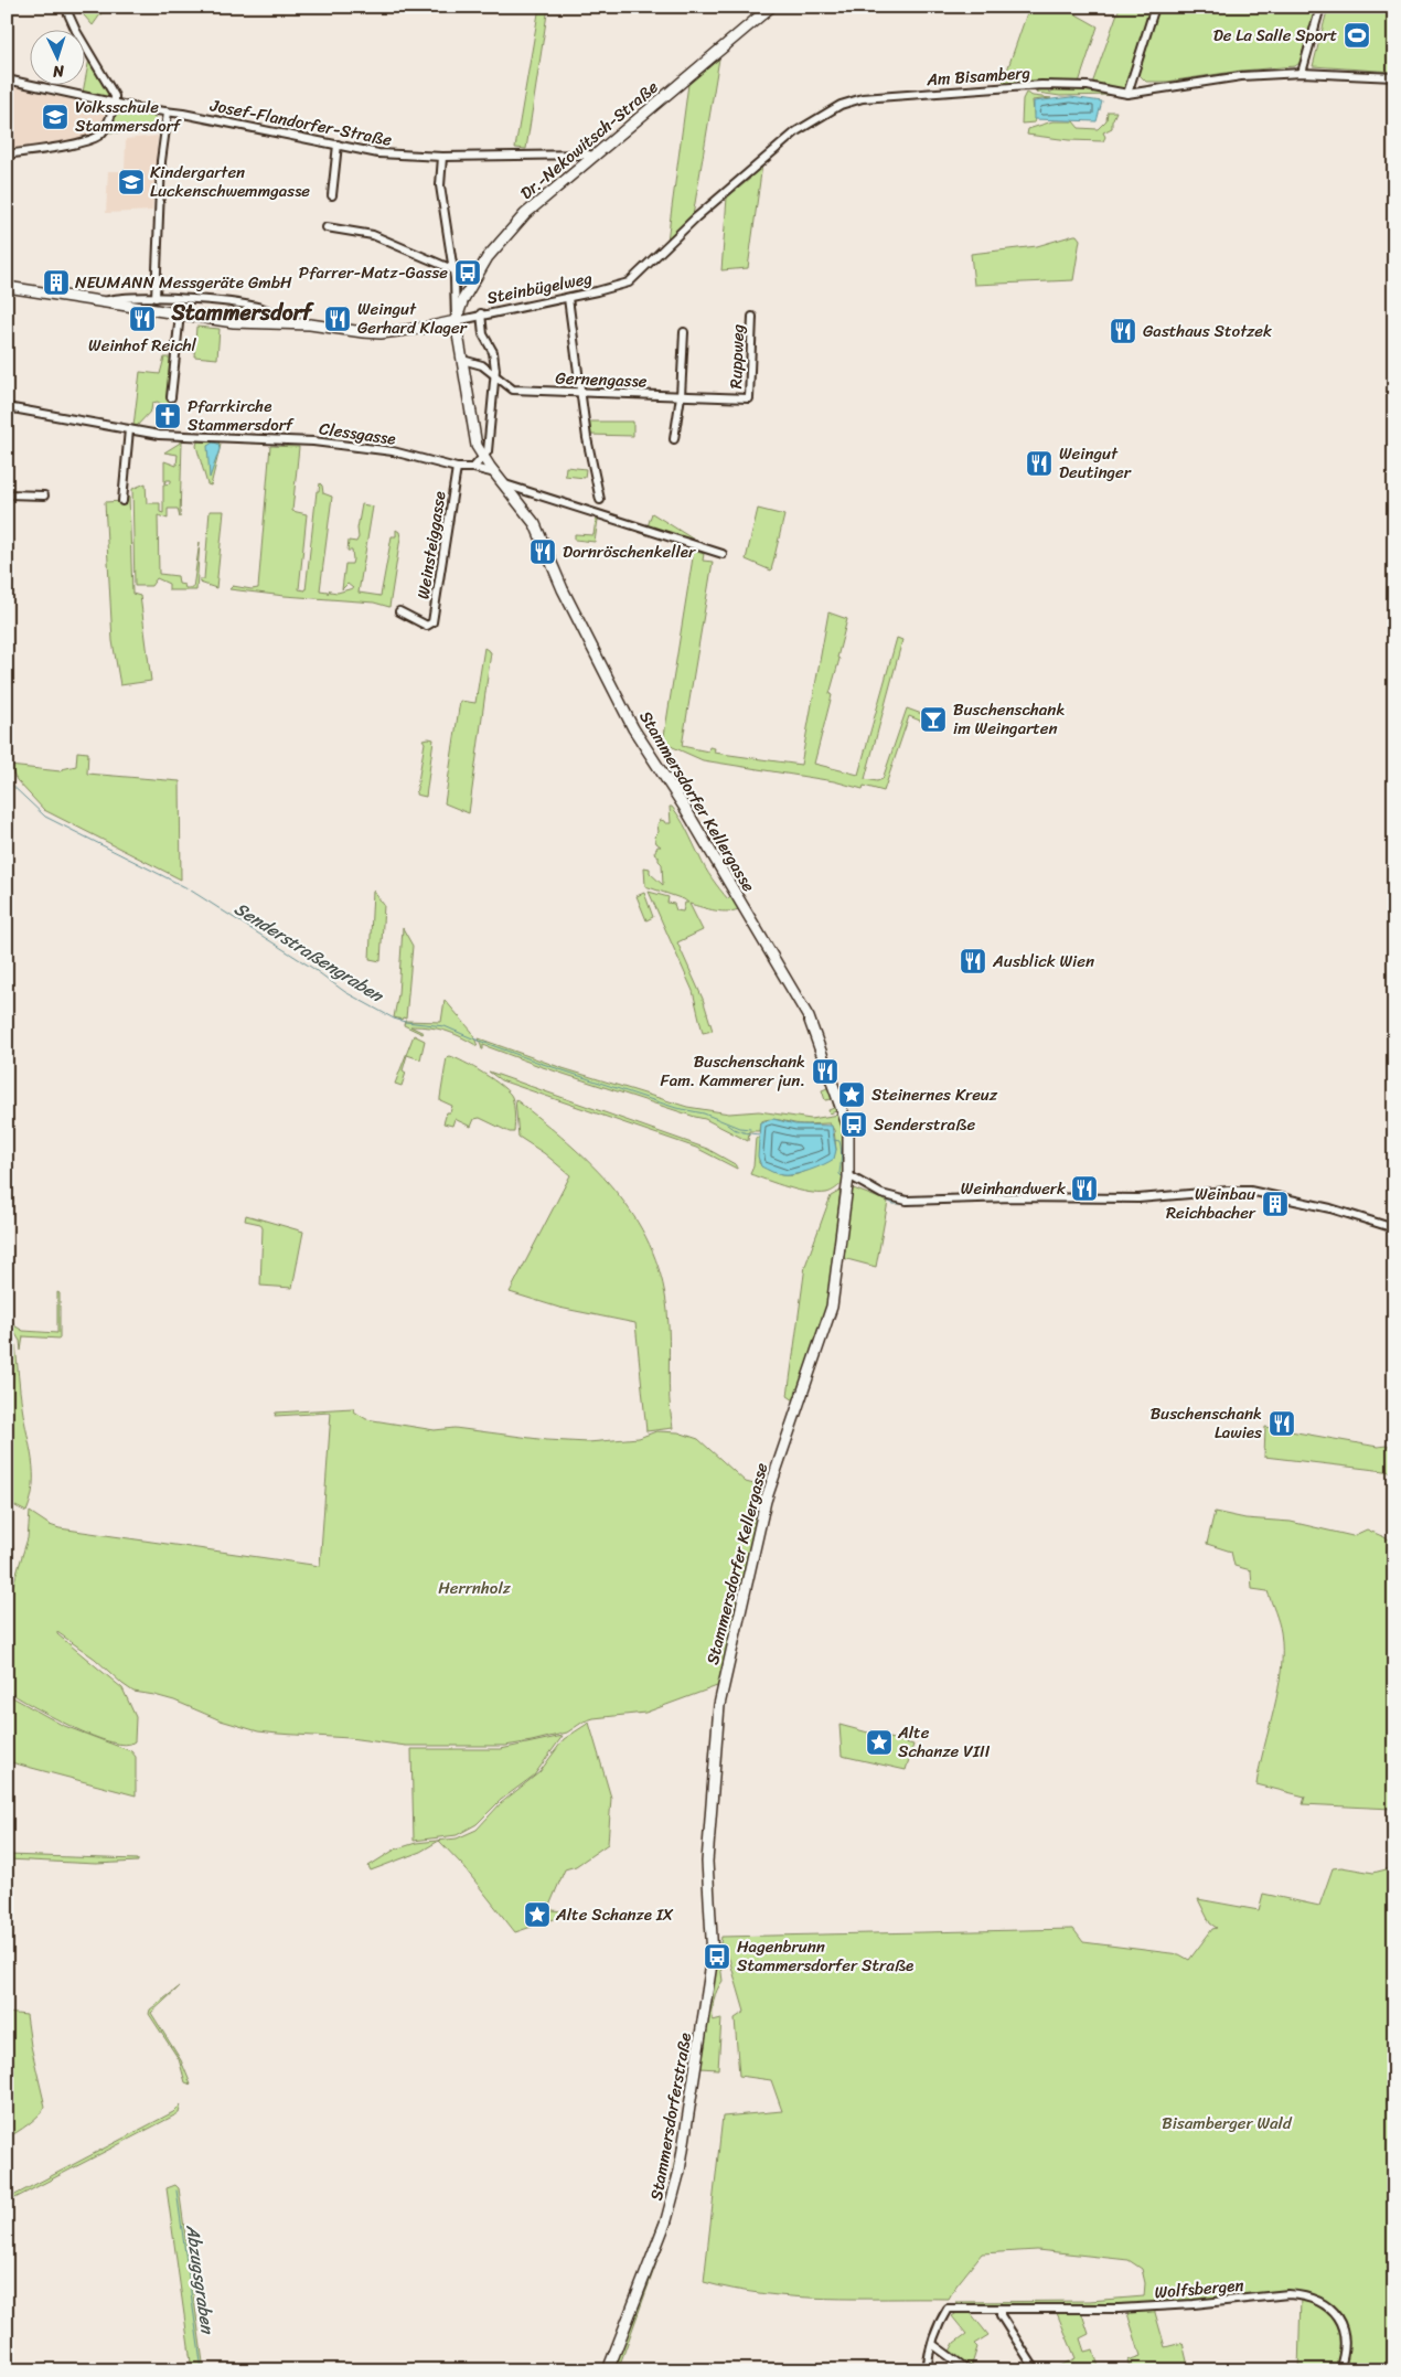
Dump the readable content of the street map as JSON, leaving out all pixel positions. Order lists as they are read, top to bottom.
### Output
{
  "streets": {
    "street": [
      "Am Bisamberg",
      "Josef-Flandorfer-Straße",
      "Dr.-Nekowitsch-Straße",
      "Steinbügelweg",
      "Ruppweg",
      "Gernengasse",
      "Clessgasse",
      "Weinsteiggasse",
      "Stammersdorfer Kellergasse",
      "Stammersdorferstraße",
      "Wolfsbergen"
    ]
  },
  "crossings": [
    ["Am Bisamberg", "Steinbügelweg"],
    ["Josef-Flandorfer-Straße", "Dr.-Nekowitsch-Straße"],
    ["Dr.-Nekowitsch-Straße", "Steinbügelweg"],
    ["Dr.-Nekowitsch-Straße", "Stammersdorfer Kellergasse"],
    ["Steinbügelweg", "Stammersdorfer Kellergasse"],
    ["Ruppweg", "Gernengasse"],
    ["Gernengasse", "Stammersdorfer Kellergasse"],
    ["Clessgasse", "Weinsteiggasse"],
    ["Clessgasse", "Stammersdorfer Kellergasse"],
    ["Stammersdorfer Kellergasse", "Stammersdorferstraße"]
  ],
  "districts": ["Stammersdorf"],
  "water": ["Senderstraßengraben", "Abzugsgraben"],
  "parks": ["Herrnholz", "Bisamberger Wald"],
  "places": {
    "sports": ["De La Salle Sport"],
    "school or university": ["Volksschule Stammersdorf", "Kindergarten Luckenschwemmgasse"],
    "bus stop": ["Pfarrer-Matz-Gasse", "Senderstraße", "Hagenbrunn Stammersdorfer Straße"],
    "building": ["NEUMANN Messgeräte GmbH", "Weinbau Reichbacher"],
    "restaurant": [
      "Weinhof Reichl",
      "Weingut Gerhard Klager",
      "Gasthaus Stotzek",
      "Weingut Deutinger",
      "Dornröschenkeller",
      "Ausblick Wien",
      "Buschenschank Fam. Kammerer jun.",
      "Weinhandwerk",
      "Buschenschank Lawies"
    ],
    "church": ["Pfarrkirche Stammersdorf"],
    "bar": ["Buschenschank im Weingarten"],
    "place": ["Steinernes Kreuz", "Alte Schanze VIII", "Alte Schanze IX"]
  },
  "north": "bottom"
}
